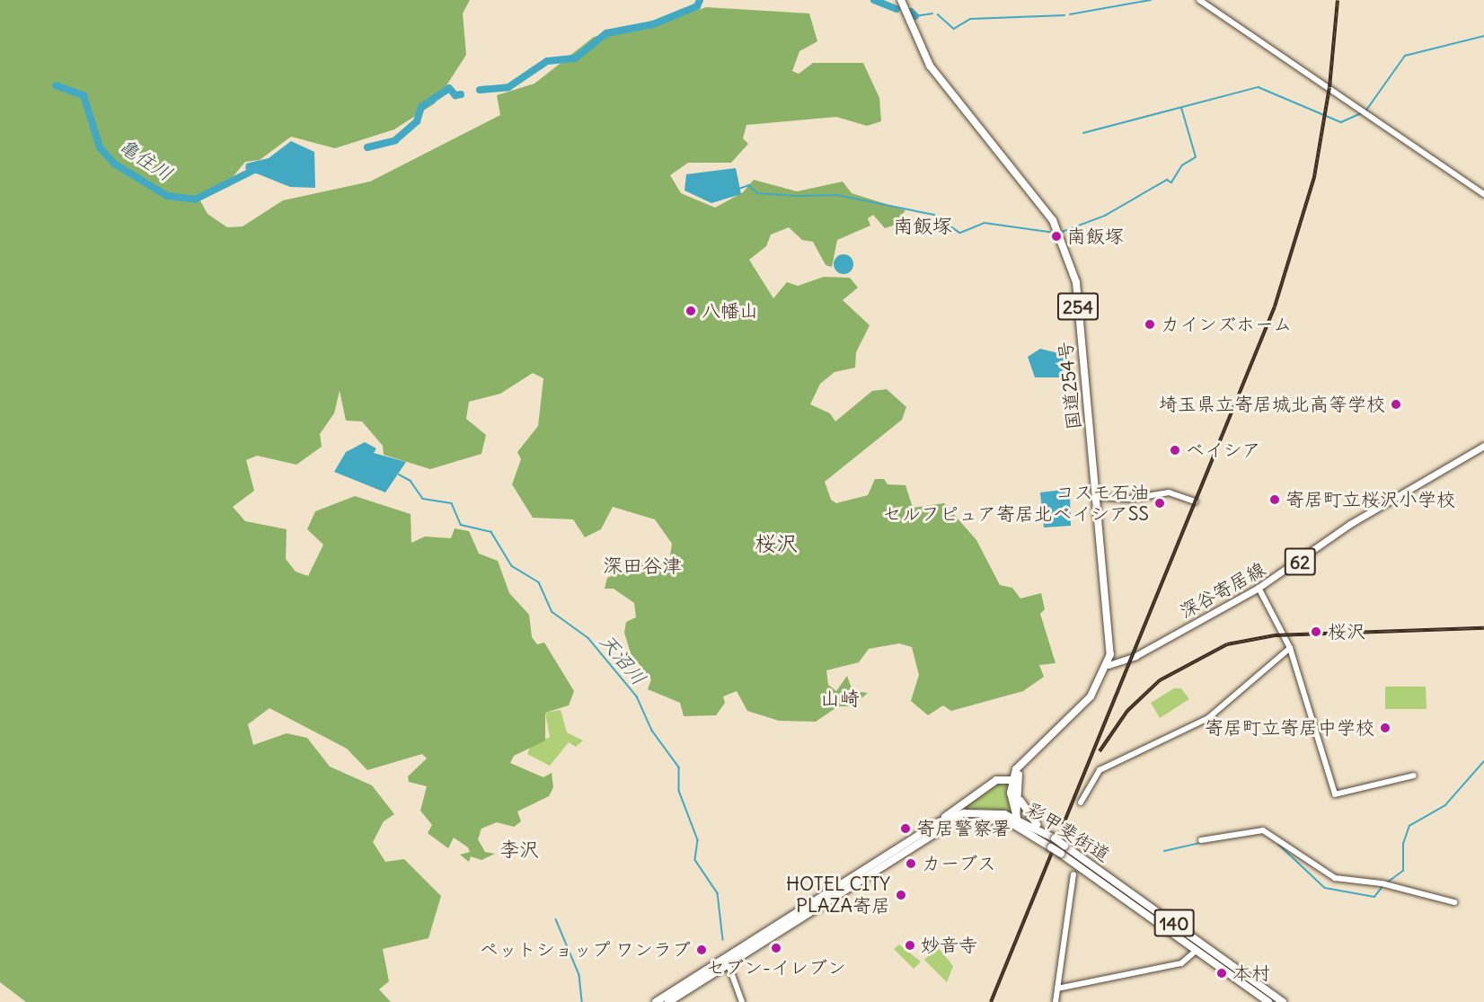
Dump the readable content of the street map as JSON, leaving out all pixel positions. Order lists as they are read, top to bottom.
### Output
{
  "streets": {
    "highway": [
      "254",
      "国道254号",
      "彩甲斐街道",
      "140"
    ],
    "main road": ["62", "深谷寄居線"]
  },
  "crossings": [
    ["国道254号", "深谷寄居線"]
  ],
  "districts": [
    "南飯塚",
    "桜沢",
    "深田谷津",
    "山崎",
    "李沢"
  ],
  "water": ["亀住川", "天沼川"],
  "places": [
    "南飯塚",
    "八幡山",
    "カインズホーム",
    "埼玉県立寄居城北高等学校",
    "ベイシア",
    "寄居町立桜沢小学校",
    "コスモ石油 セルフピュア寄居北ベイシアSS",
    "桜沢",
    "寄居町立寄居中学校",
    "寄居警察署",
    "カーブス",
    "HOTEL CITY PLAZA寄居",
    "妙音寺",
    "セブン-イレブン",
    "ペットショップ ワンラブ",
    "本村"
  ]
}
